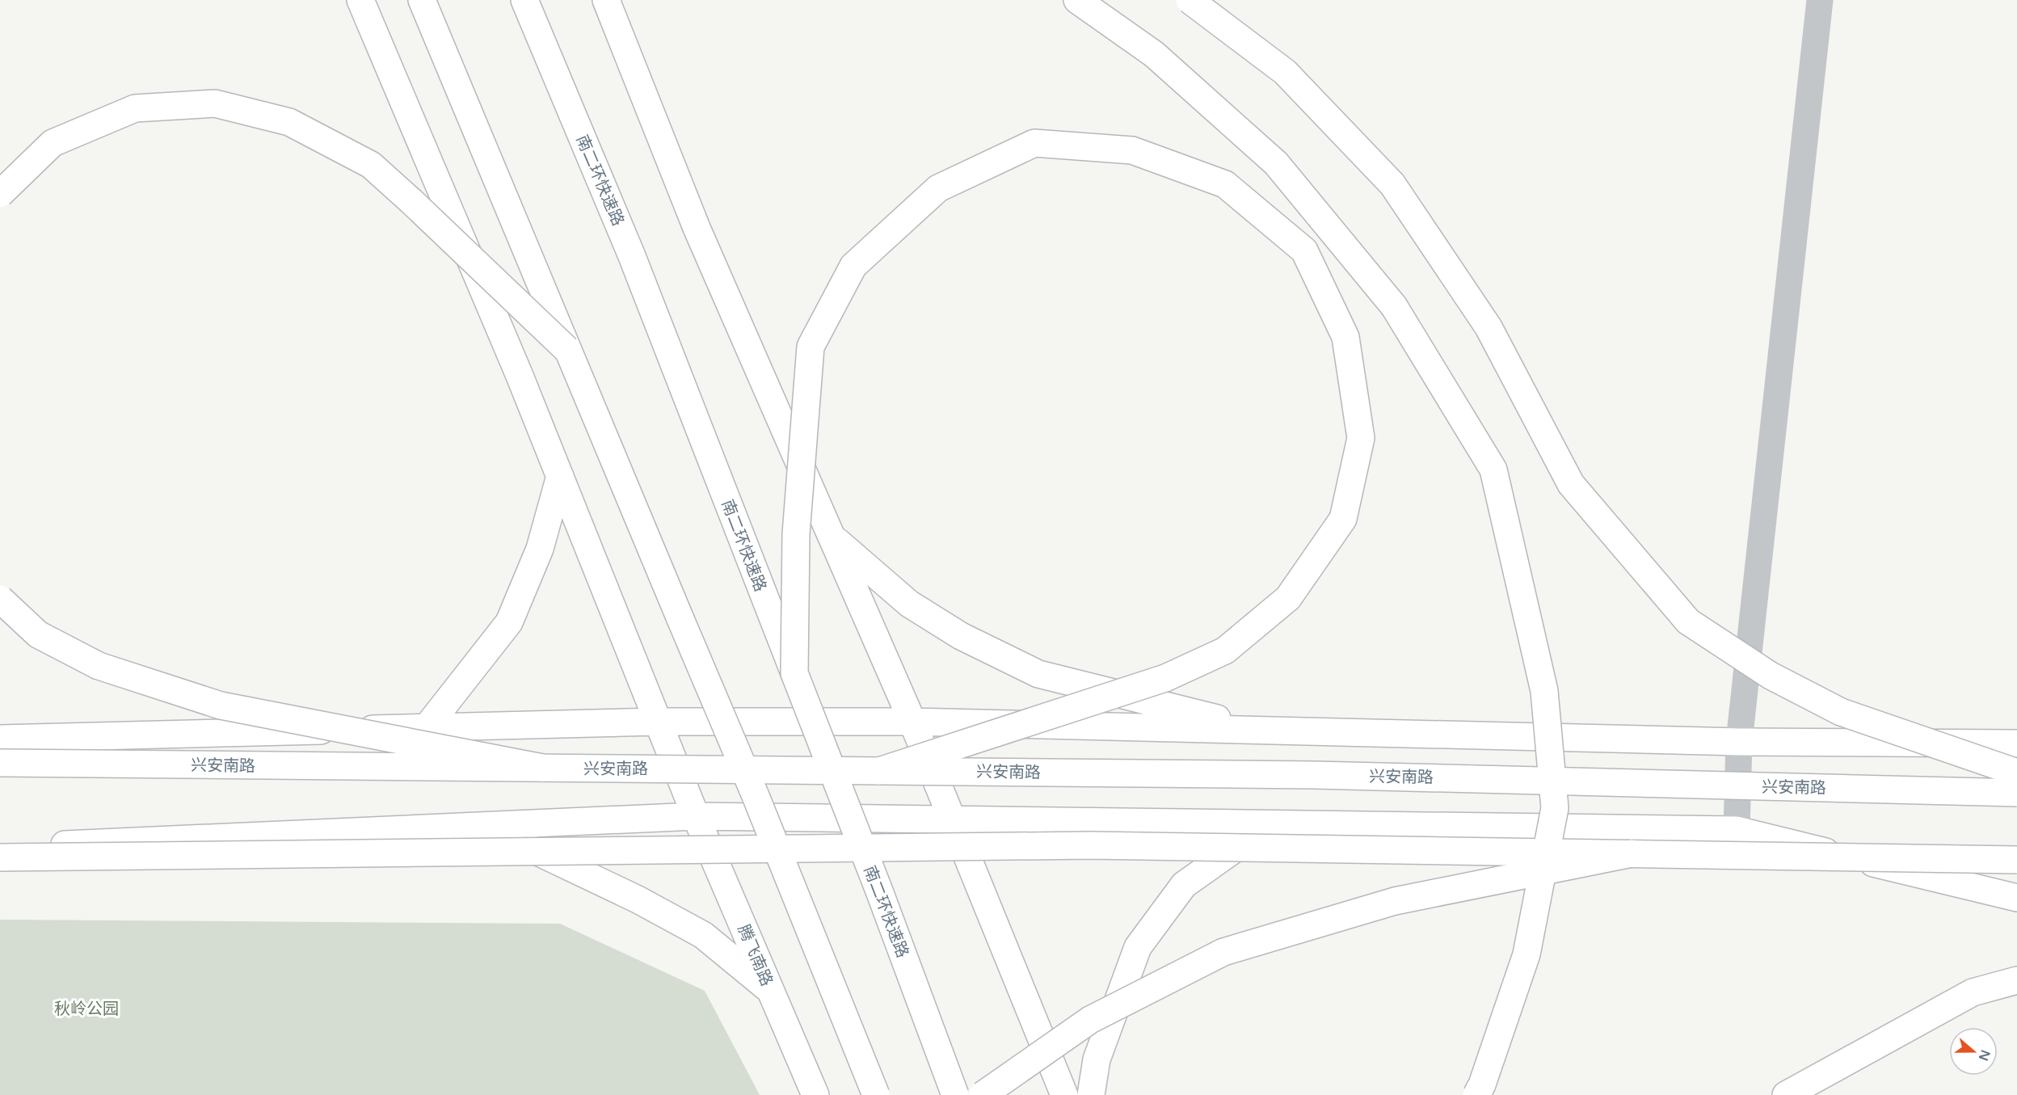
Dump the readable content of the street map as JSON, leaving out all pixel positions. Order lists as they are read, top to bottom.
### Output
{
  "streets": {
    "main road": ["南二环快速路", "兴安南路", "腾飞南路"]
  },
  "parks": ["秋岭公园"],
  "north": "right"
}
